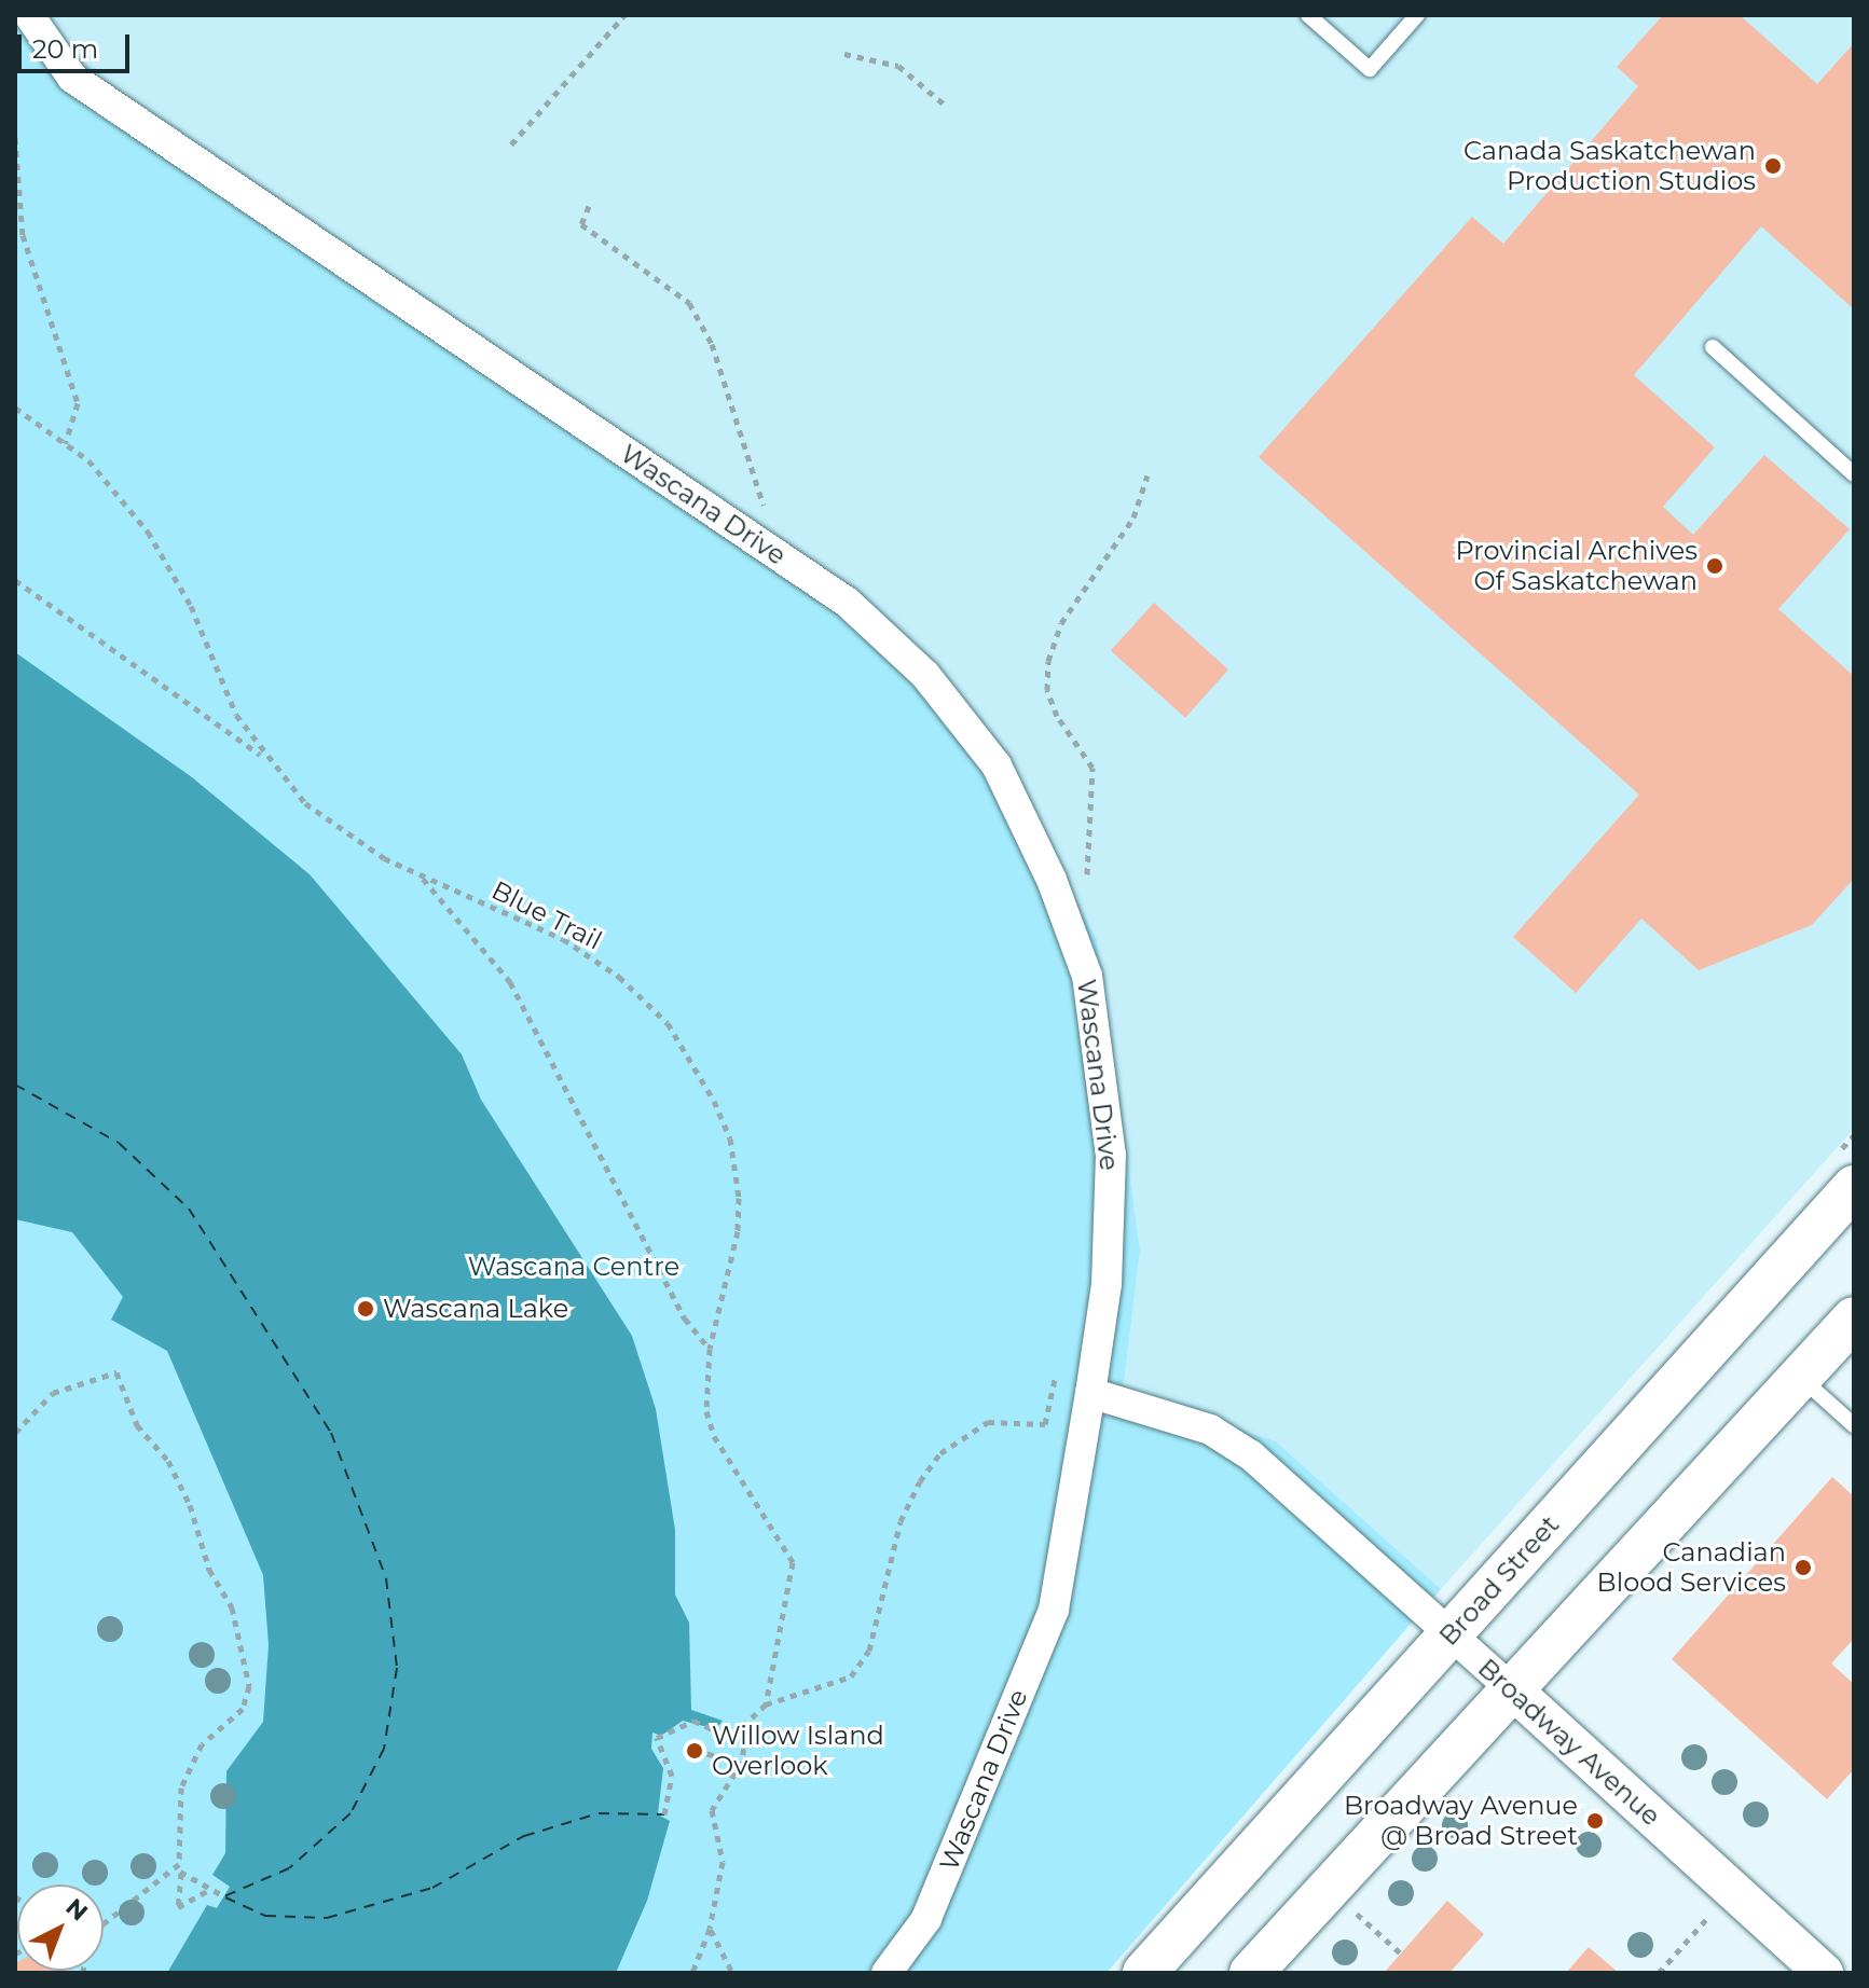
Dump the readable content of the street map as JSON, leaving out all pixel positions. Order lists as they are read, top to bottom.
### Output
{
  "streets": {
    "main road": ["Broad Street"],
    "street": ["Wascana Drive", "Broadway Avenue"],
    "path": ["Blue Trail"]
  },
  "crossings": [
    ["Wascana Drive", "Broadway Avenue"],
    ["Broad Street", "Broadway Avenue"]
  ],
  "parks": ["Wascana Centre"],
  "places": [
    "Canada Saskatchewan Production Studios",
    "Provincial Archives Of Saskatchewan",
    "Wascana Lake",
    "Canadian Blood Services",
    "Willow Island Overlook",
    "Broadway Avenue @ Broad Street"
  ],
  "scale_bar": "20 m",
  "north": "top right"
}
